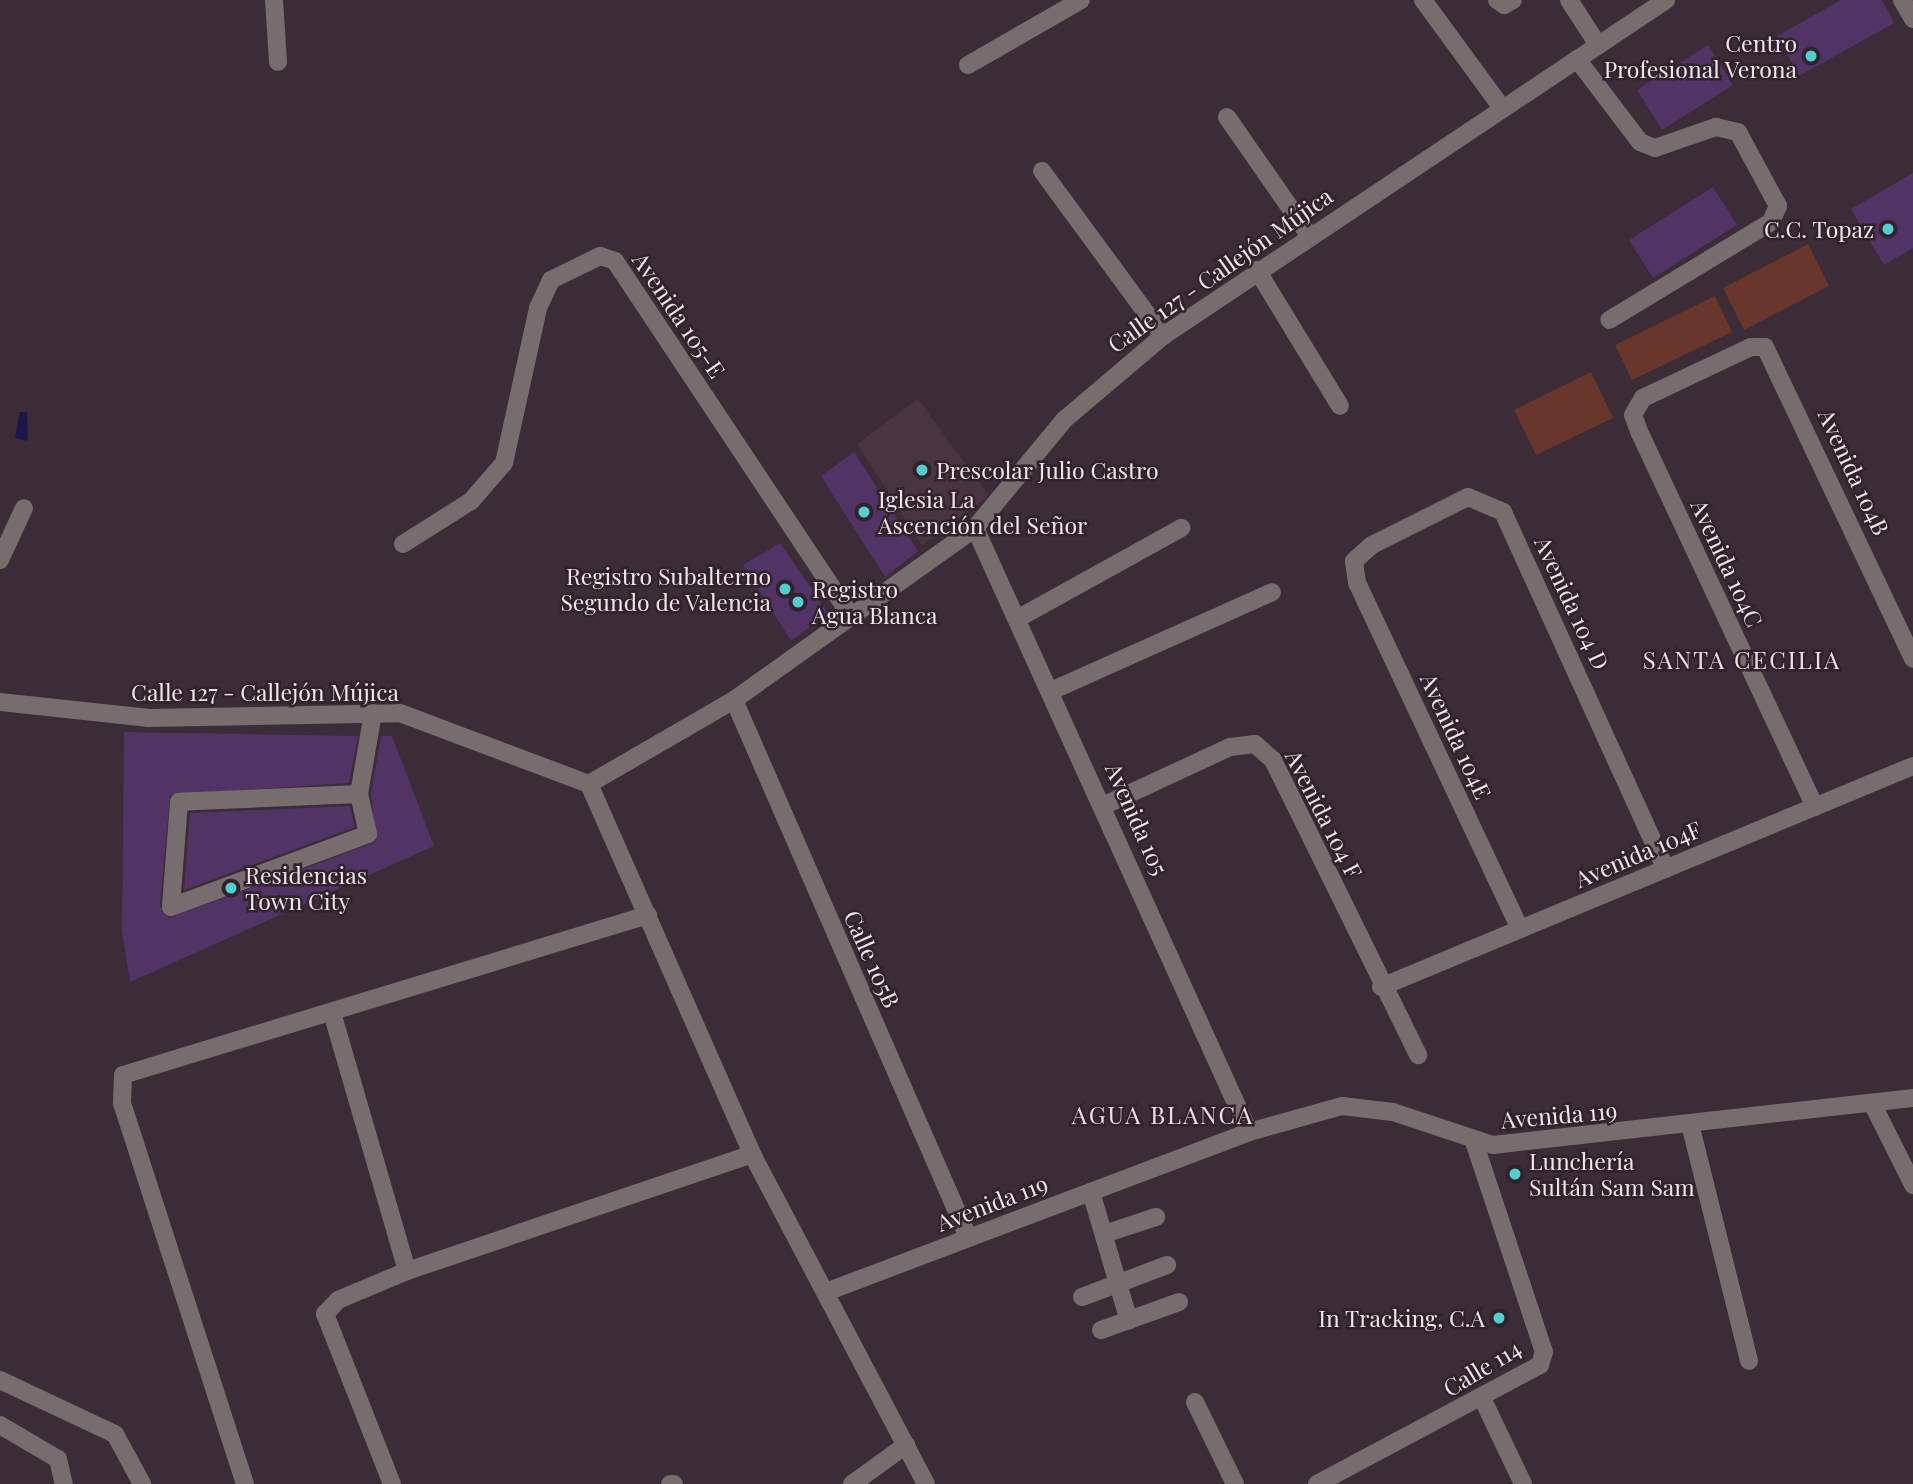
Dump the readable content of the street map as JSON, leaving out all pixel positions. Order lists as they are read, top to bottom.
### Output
{
  "streets": {
    "street": [
      "Calle 127 - Callejón Mújica",
      "Avenida 105-E",
      "Avenida 104B",
      "Avenida 104C",
      "Avenida 104 D",
      "Avenida 104E",
      "Avenida 104 F",
      "Avenida 105",
      "Avenida 104F",
      "Calle 105B",
      "Avenida 119",
      "Calle 114"
    ]
  },
  "crossings": [
    ["Calle 127 - Callejón Mújica", "Avenida 105-E"],
    ["Calle 127 - Callejón Mújica", "Avenida 105"],
    ["Calle 127 - Callejón Mújica", "Calle 105B"],
    ["Avenida 104B", "Avenida 104C"],
    ["Avenida 104C", "Avenida 104F"],
    ["Avenida 104 D", "Avenida 104E"],
    ["Avenida 104 D", "Avenida 104F"],
    ["Avenida 104E", "Avenida 104F"],
    ["Avenida 104 F", "Avenida 105"],
    ["Avenida 104 F", "Avenida 104F"],
    ["Avenida 105", "Avenida 119"],
    ["Calle 105B", "Avenida 119"],
    ["Avenida 119", "Calle 114"]
  ],
  "districts": ["SANTA CECILIA", "AGUA BLANCA"],
  "places": [
    "Centro Profesional Verona",
    "C.C. Topaz",
    "Prescolar Julio Castro",
    "Iglesia La Ascención del Señor",
    "Registro Subalterno Segundo de Valencia",
    "Registro Agua Blanca",
    "Residencias Town City",
    "Lunchería Sultán Sam Sam",
    "In Tracking, C.A"
  ]
}
